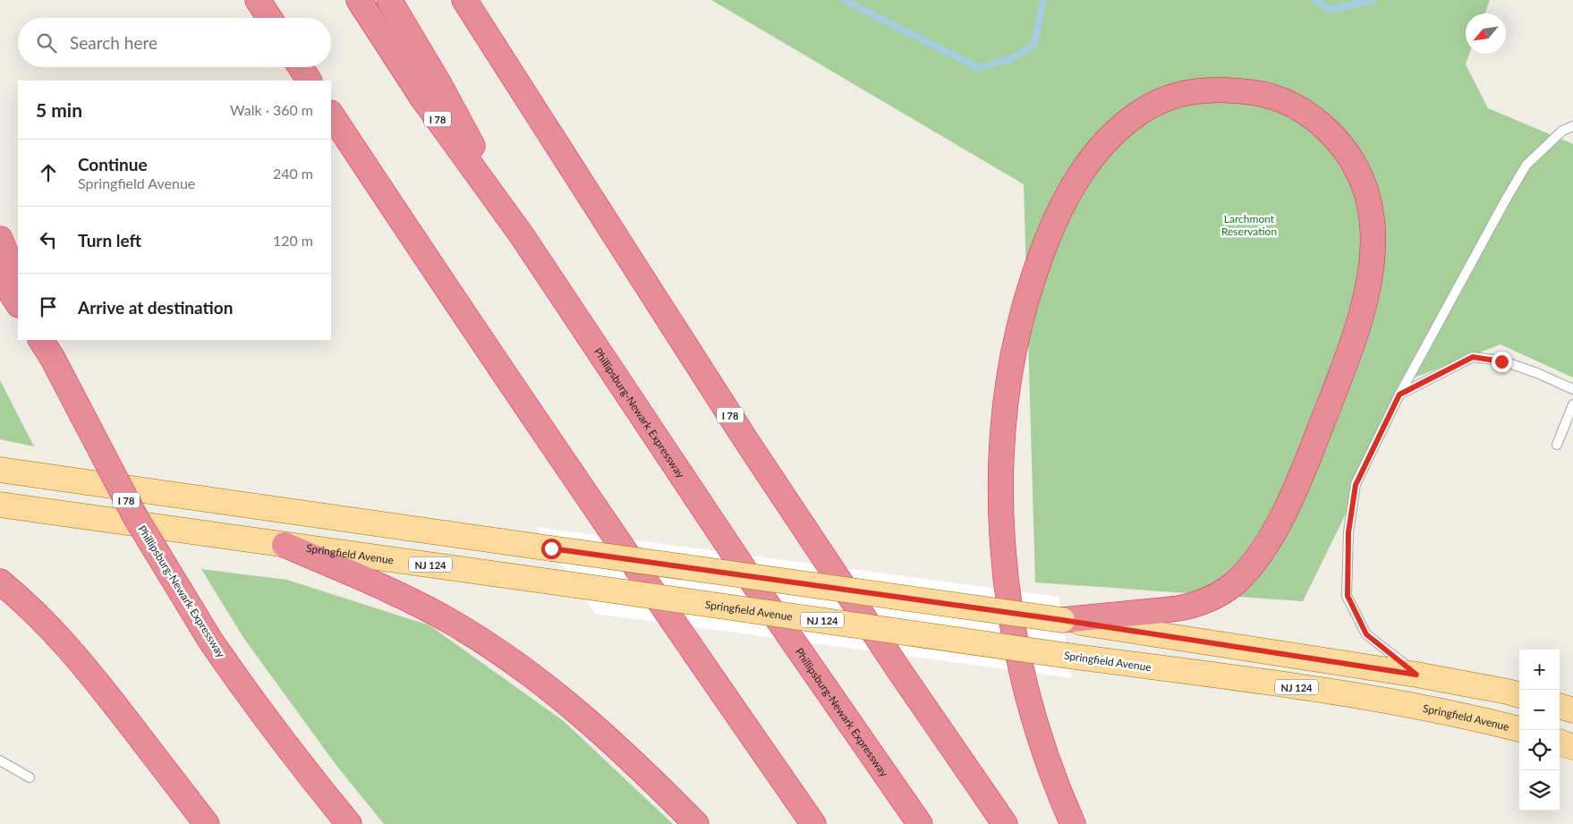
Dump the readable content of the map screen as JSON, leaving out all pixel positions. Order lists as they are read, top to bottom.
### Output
{
  "streets": {
    "highway": ["I 78", "Phillipsburg-Newark Expressway"],
    "main road": ["Springfield Avenue", "NJ 124"]
  },
  "parks": ["Larchmont Reservation"],
  "north": "bottom left",
  "page": {
    "search": "Search here",
    "heading": ["5 min", "Walk · 360 m"],
    "list": [
      ["Continue", "Springfield Avenue", "240 m"],
      ["Turn left", "120 m"],
      "Arrive at destination"
    ],
    "map_buttons": ["+", "−"]
  }
}
